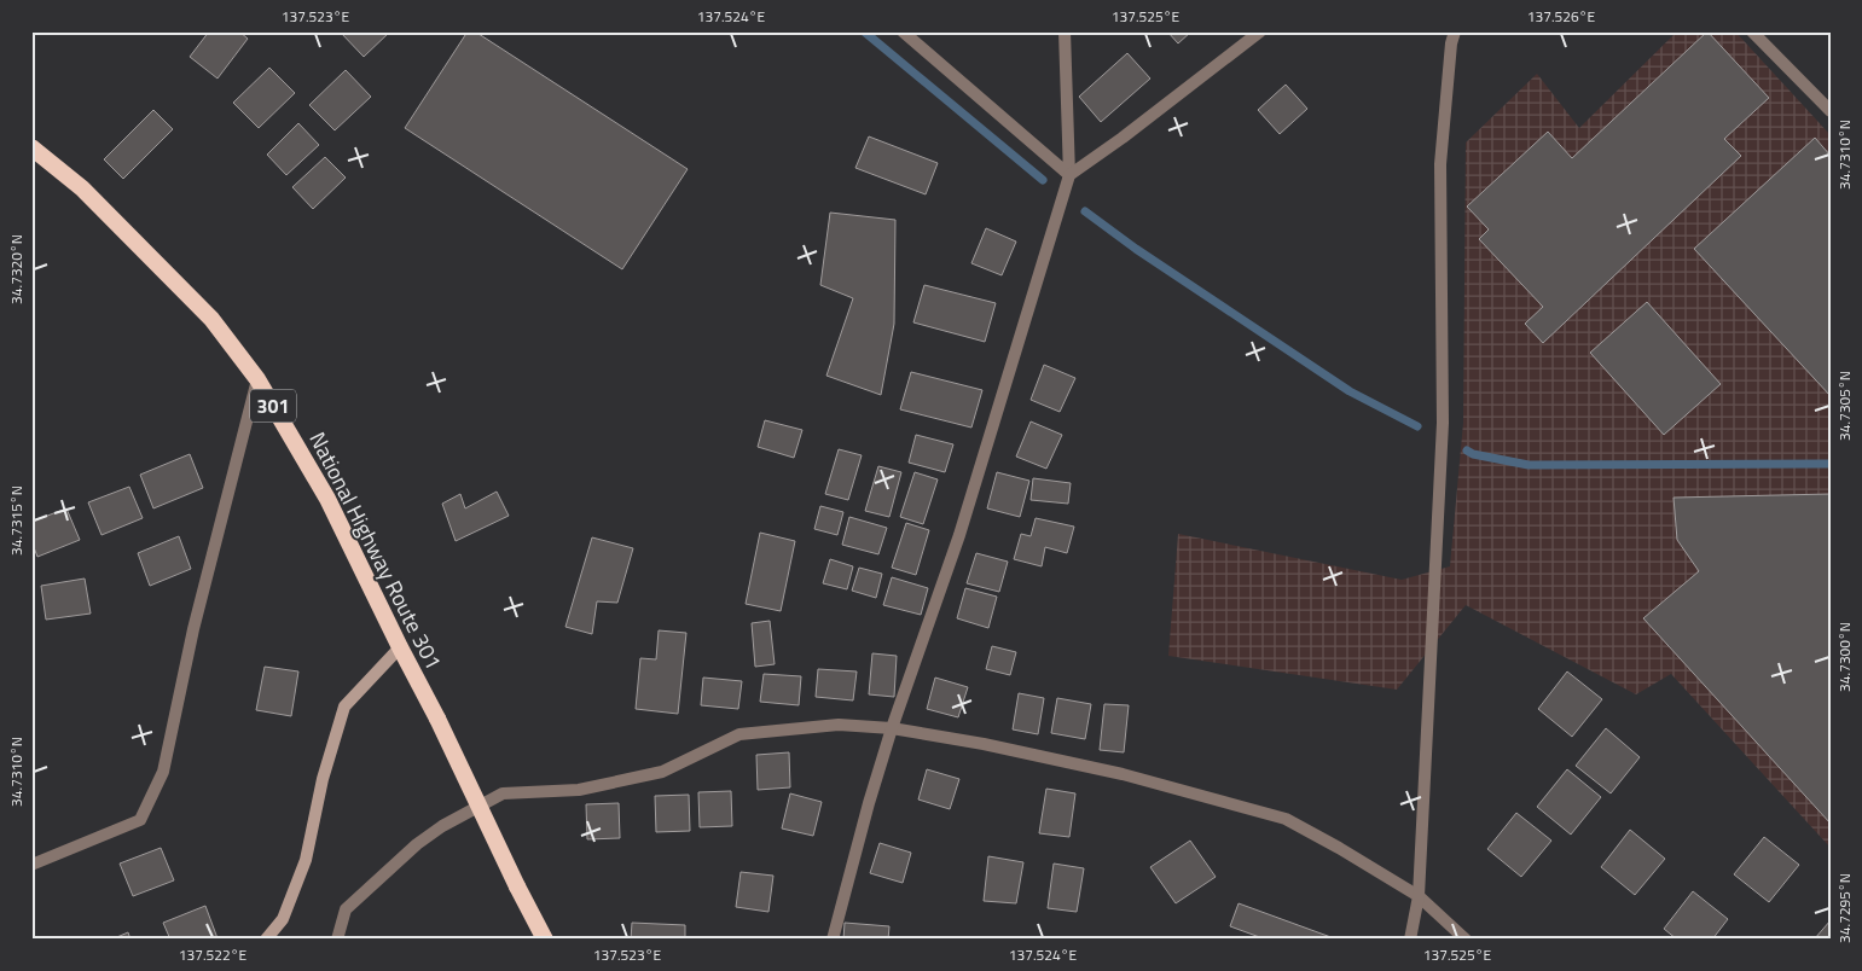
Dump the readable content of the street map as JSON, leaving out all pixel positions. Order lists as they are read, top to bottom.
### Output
{
  "streets": {
    "highway": ["301", "National Highway Route 301"]
  },
  "coordinates": [
    "137.523°E",
    "137.524°E",
    "137.525°E",
    "137.526°E",
    "34.7310°N",
    "34.7320°N",
    "34.7305°N",
    "34.7315°N",
    "34.7300°N",
    "34.7295°N",
    "137.522°E"
  ]
}
